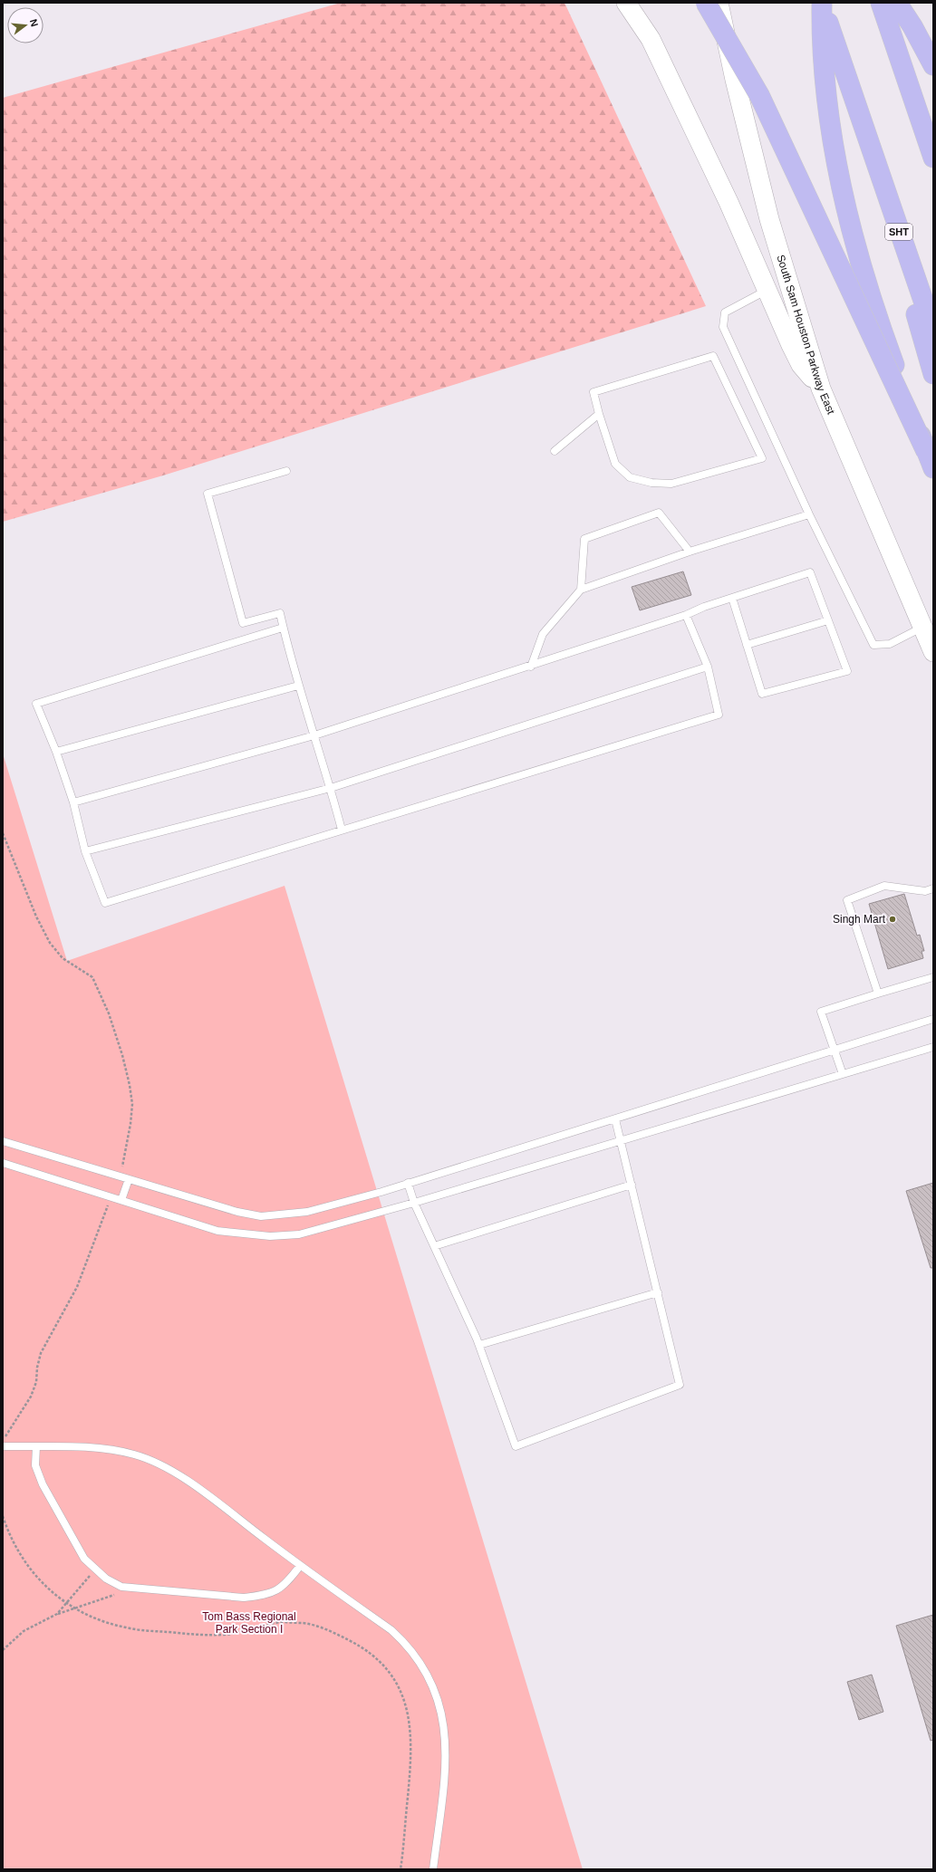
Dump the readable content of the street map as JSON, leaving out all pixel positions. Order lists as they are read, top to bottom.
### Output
{
  "streets": {
    "highway": ["SHT"],
    "main road": ["South Sam Houston Parkway East"]
  },
  "parks": ["Tom Bass Regional Park Section I"],
  "places": ["Singh Mart"],
  "north": "right"
}
